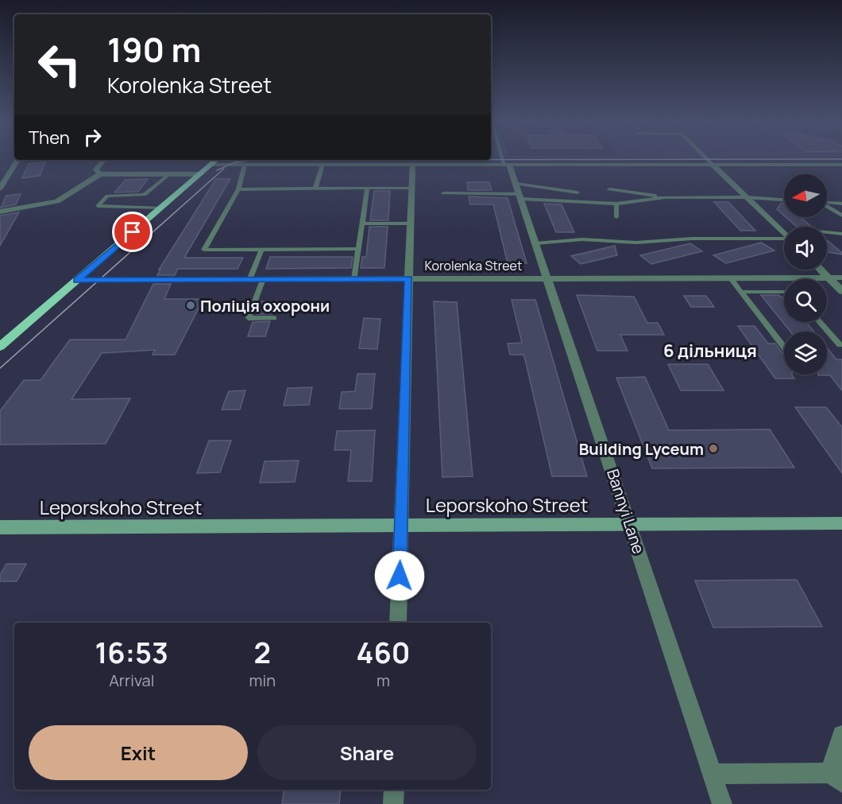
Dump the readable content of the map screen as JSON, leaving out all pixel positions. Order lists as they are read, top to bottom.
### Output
{
  "streets": {
    "main road": ["Leporskoho Street"],
    "street": ["Korolenka Street", "Bannyi Lane"]
  },
  "crossings": [
    ["Korolenka Street", "Bannyi Lane"],
    ["Leporskoho Street", "Bannyi Lane"]
  ],
  "districts": ["6 дільниця"],
  "places": ["Поліція охорони", "Building Lyceum"],
  "north": "left",
  "page": {
    "turn": ["190 m", "Korolenka Street"],
    "then": "Then",
    "eta": [
      "16:53",
      "Arrival",
      "2",
      "min",
      "460",
      "m"
    ],
    "buttons": ["Exit", "Share"]
  }
}
